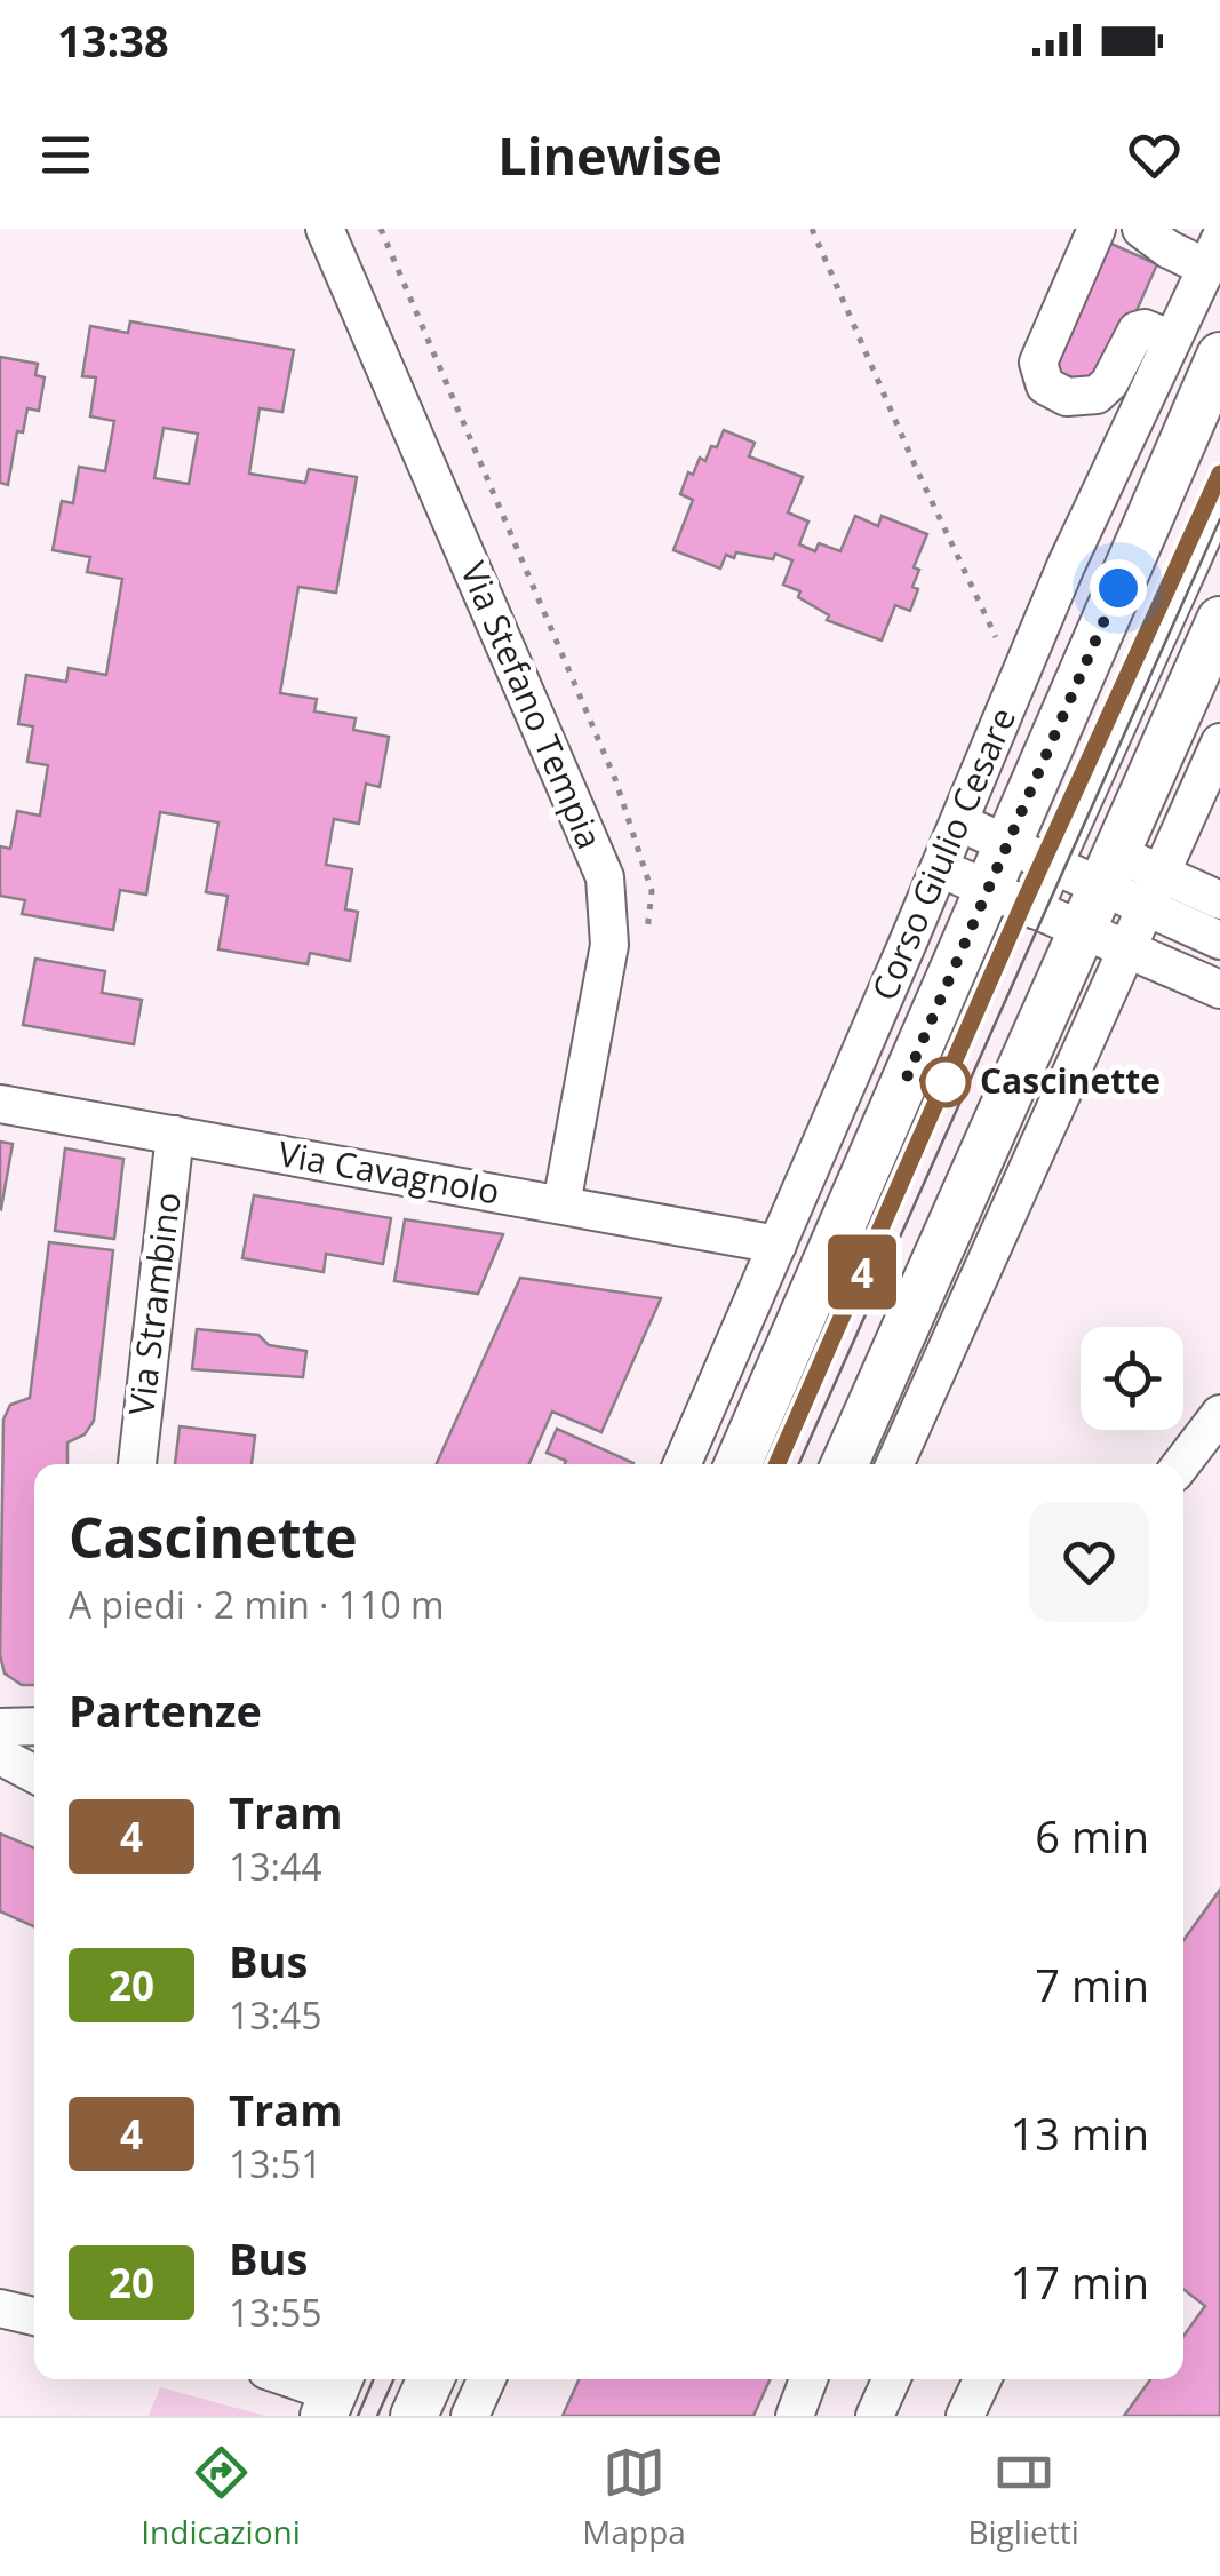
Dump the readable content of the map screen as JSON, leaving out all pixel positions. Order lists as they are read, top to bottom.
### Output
{
  "streets": {
    "main road": ["Corso Giulio Cesare"],
    "street": ["Via Stefano Tempia", "Via Cavagnolo", "Via Strambino"]
  },
  "crossings": [
    ["Via Stefano Tempia", "Via Cavagnolo"],
    ["Corso Giulio Cesare", "Via Cavagnolo"],
    ["Via Cavagnolo", "Via Strambino"]
  ],
  "places": ["Cascinette"],
  "lines": ["tram line 4"],
  "page": {
    "status": "13:38",
    "header": "Linewise",
    "on_map": "4",
    "heading": [
      ["Cascinette", "A piedi · 2 min · 110 m"],
      "Partenze"
    ],
    "list": [
      {
        "mark": "4",
        "name": "Tram",
        "note": "13:44",
        "value": "6 min"
      },
      {
        "mark": "20",
        "name": "Bus",
        "note": "13:45",
        "value": "7 min"
      },
      {
        "mark": "4",
        "name": "Tram",
        "note": "13:51",
        "value": "13 min"
      },
      {
        "mark": "20",
        "name": "Bus",
        "note": "13:55",
        "value": "17 min"
      }
    ],
    "tabs": ["Indicazioni", "Mappa", "Biglietti"]
  }
}
